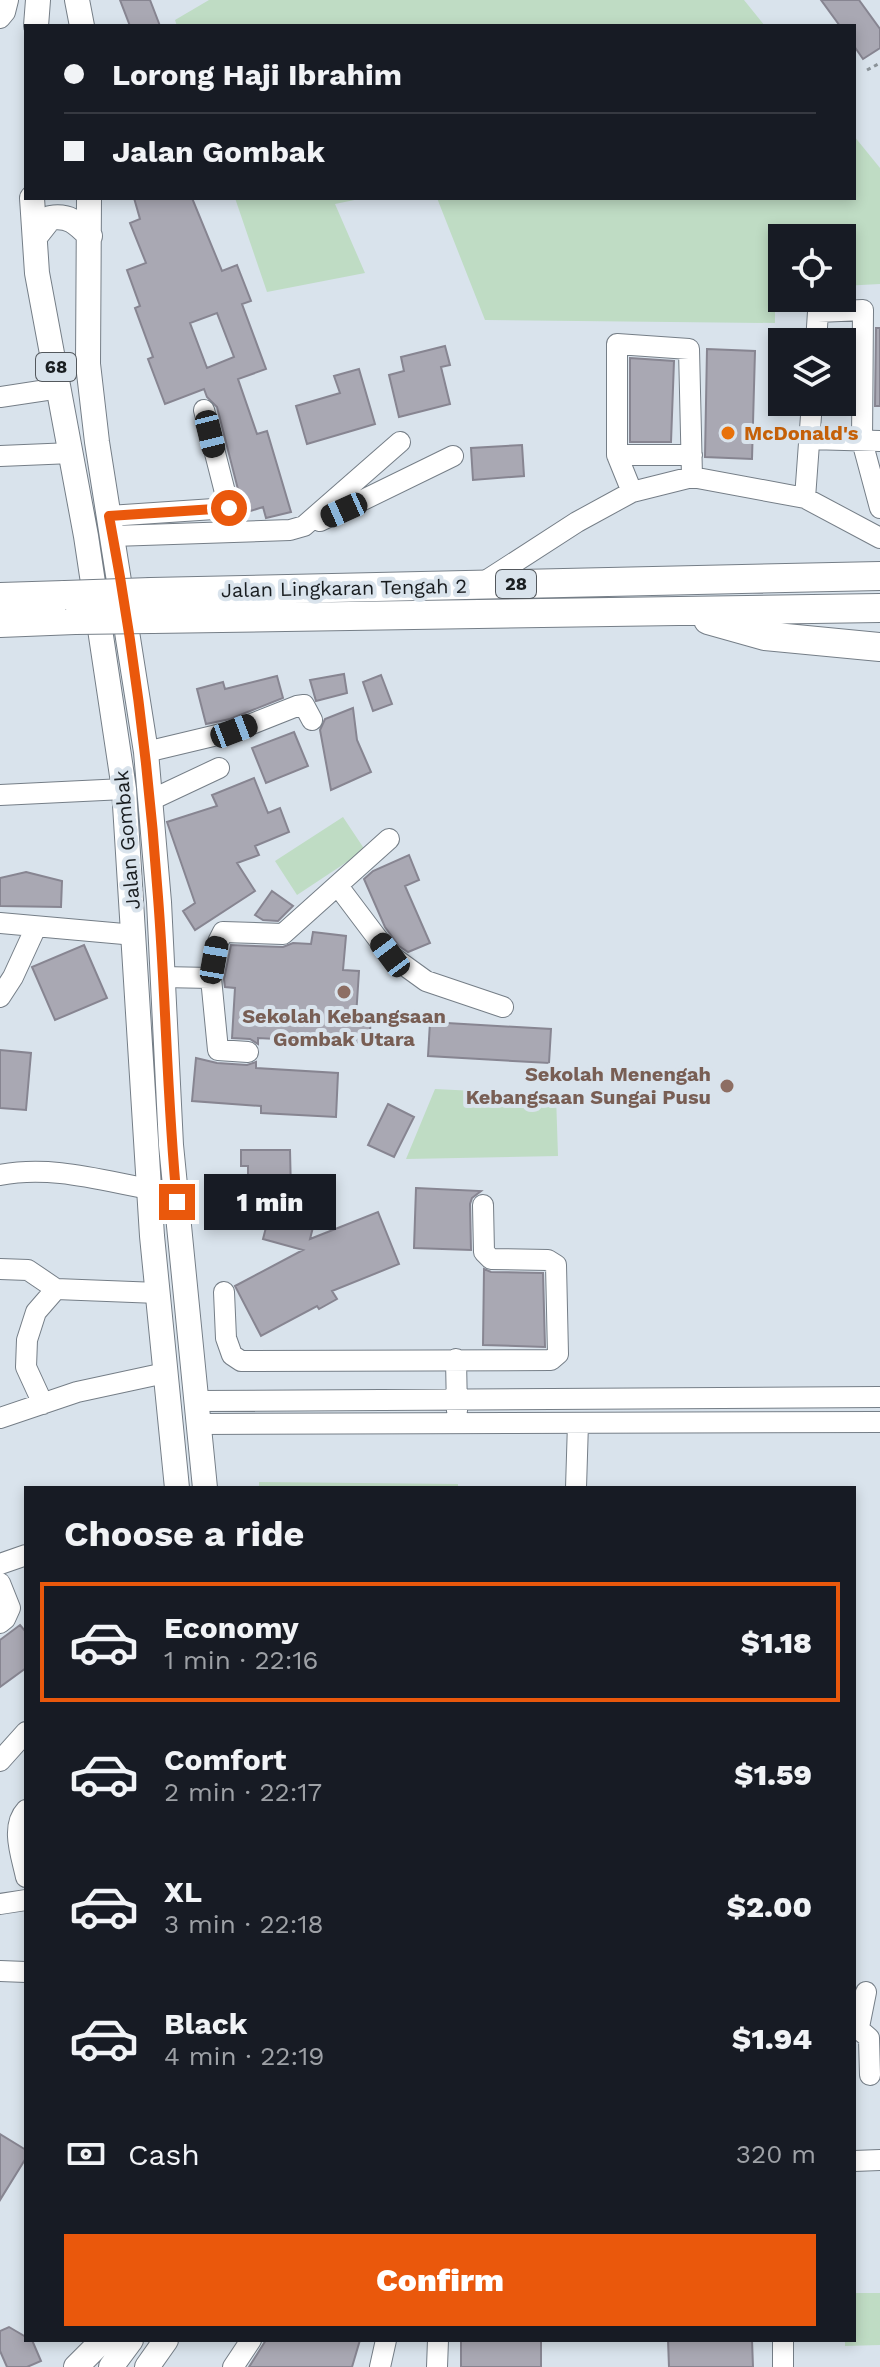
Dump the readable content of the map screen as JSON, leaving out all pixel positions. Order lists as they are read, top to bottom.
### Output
{
  "streets": {
    "highway": ["28", "Jalan Lingkaran Tengah 2"],
    "main road": ["68", "Jalan Gombak"]
  },
  "places": ["McDonald's", "Sekolah Kebangsaan Gombak Utara", "Sekolah Menengah Kebangsaan Sungai Pusu"],
  "page": {
    "banner": ["Lorong Haji Ibrahim", "Jalan Gombak"],
    "bubble": "1 min",
    "heading": "Choose a ride",
    "list": [
      {
        "name": "Economy",
        "note": "1 min · 22:16",
        "value": "$1.18"
      },
      {
        "name": "Comfort",
        "note": "2 min · 22:17",
        "value": "$1.59"
      },
      {
        "name": "XL",
        "note": "3 min · 22:18",
        "value": "$2.00"
      },
      {
        "name": "Black",
        "note": "4 min · 22:19",
        "value": "$1.94"
      }
    ],
    "pay": ["Cash", "320 m"],
    "buttons": "Confirm"
  }
}
